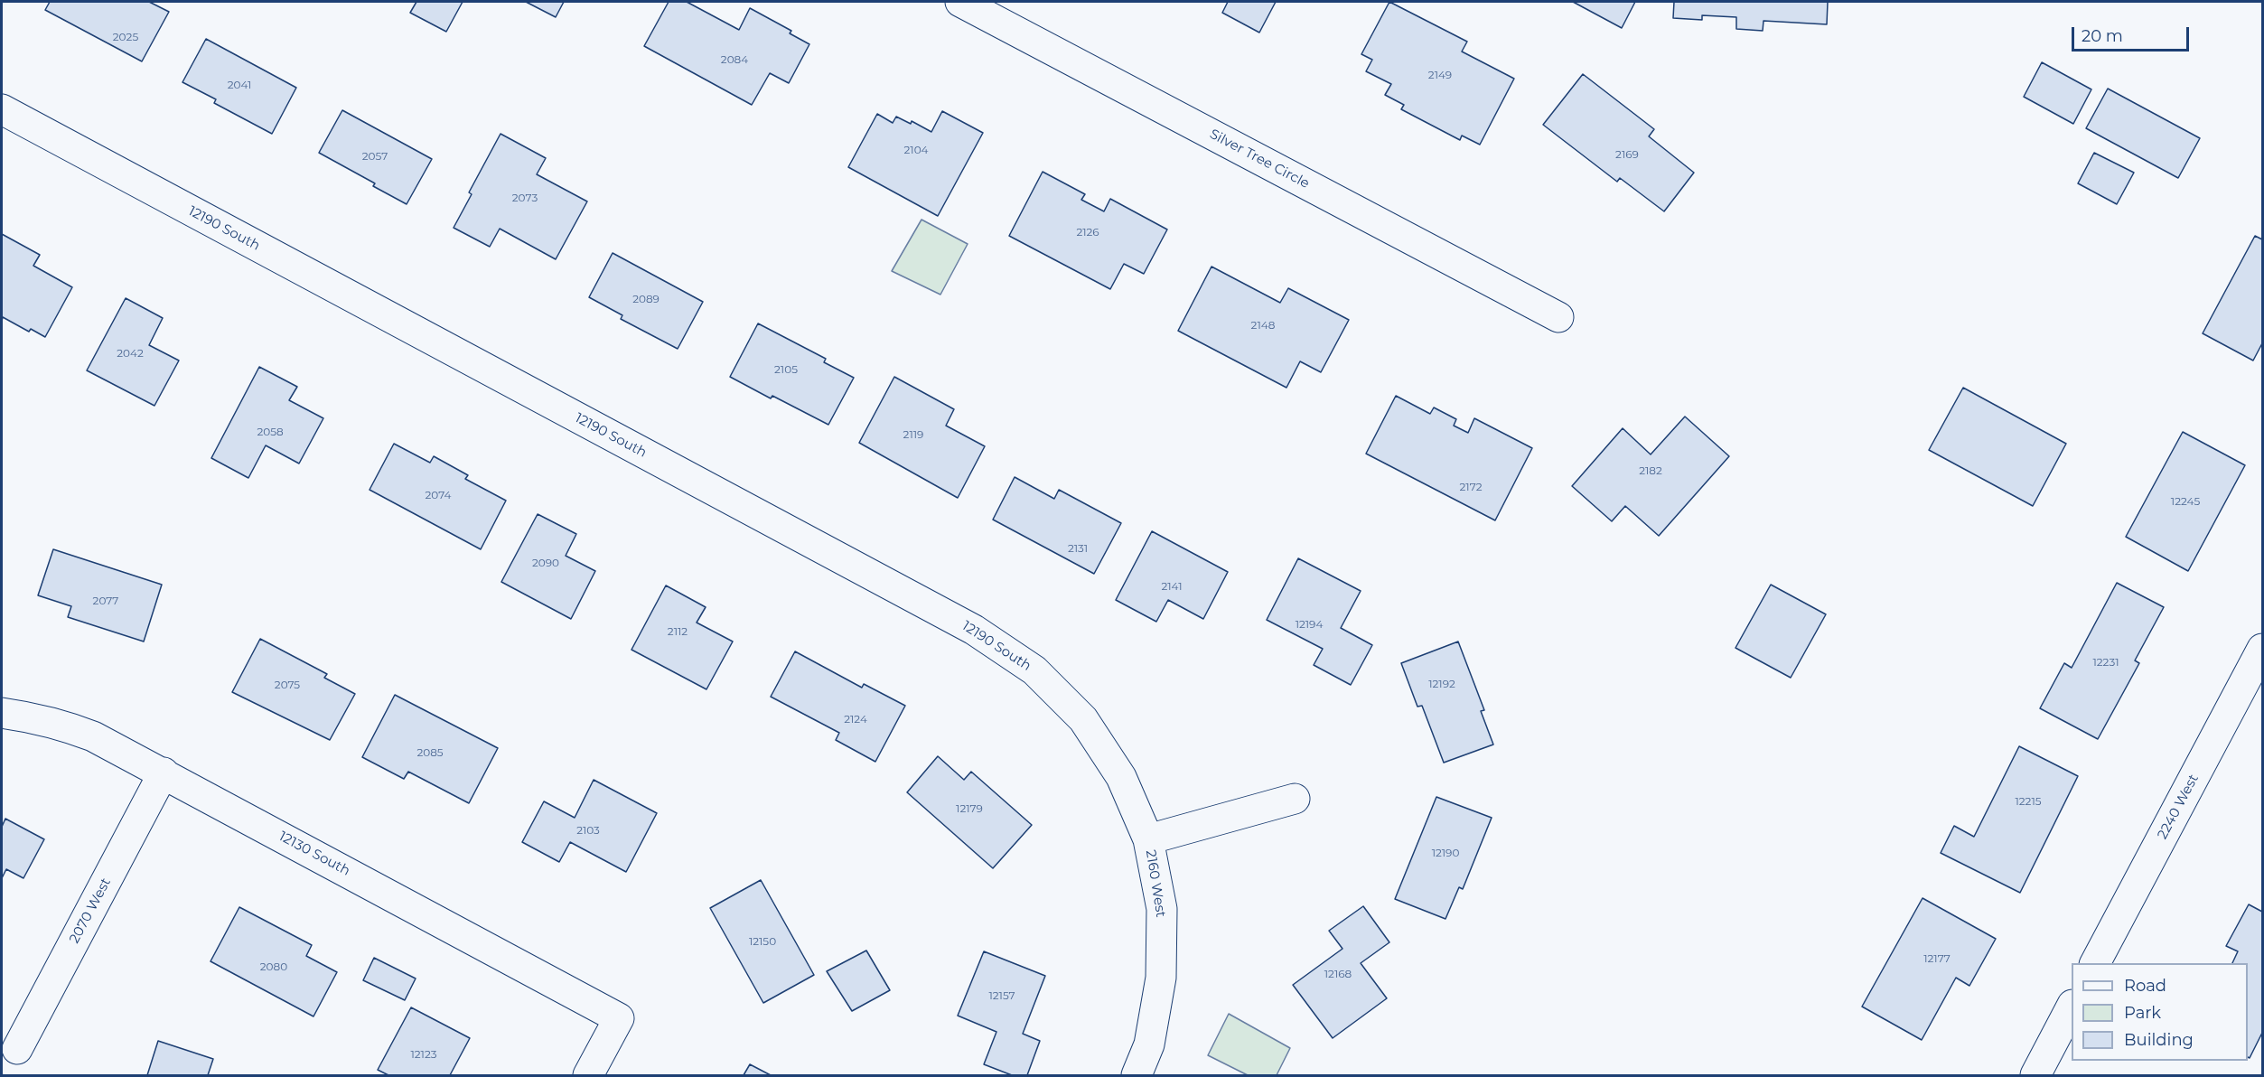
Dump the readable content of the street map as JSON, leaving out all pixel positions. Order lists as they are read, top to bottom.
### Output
{
  "streets": {
    "street": [
      "Silver Tree Circle",
      "12190 South",
      "2240 West",
      "12130 South",
      "2160 West",
      "2070 West"
    ]
  },
  "crossings": [
    ["12190 South", "2160 West"],
    ["12130 South", "2070 West"]
  ],
  "house_numbers": [
    "2025",
    "2084",
    "2149",
    "2041",
    "2104",
    "2169",
    "2057",
    "2073",
    "2126",
    "2089",
    "2148",
    "2042",
    "2105",
    "2058",
    "2119",
    "2182",
    "2172",
    "2074",
    "12245",
    "2131",
    "2090",
    "2141",
    "2077",
    "12194",
    "2112",
    "12231",
    "12192",
    "2075",
    "2124",
    "2085",
    "12215",
    "12179",
    "2103",
    "12190",
    "12150",
    "12177",
    "2080",
    "12168",
    "12157",
    "12123"
  ],
  "legend": ["Road", "Park", "Building"],
  "scale_bar": "20 m"
}
